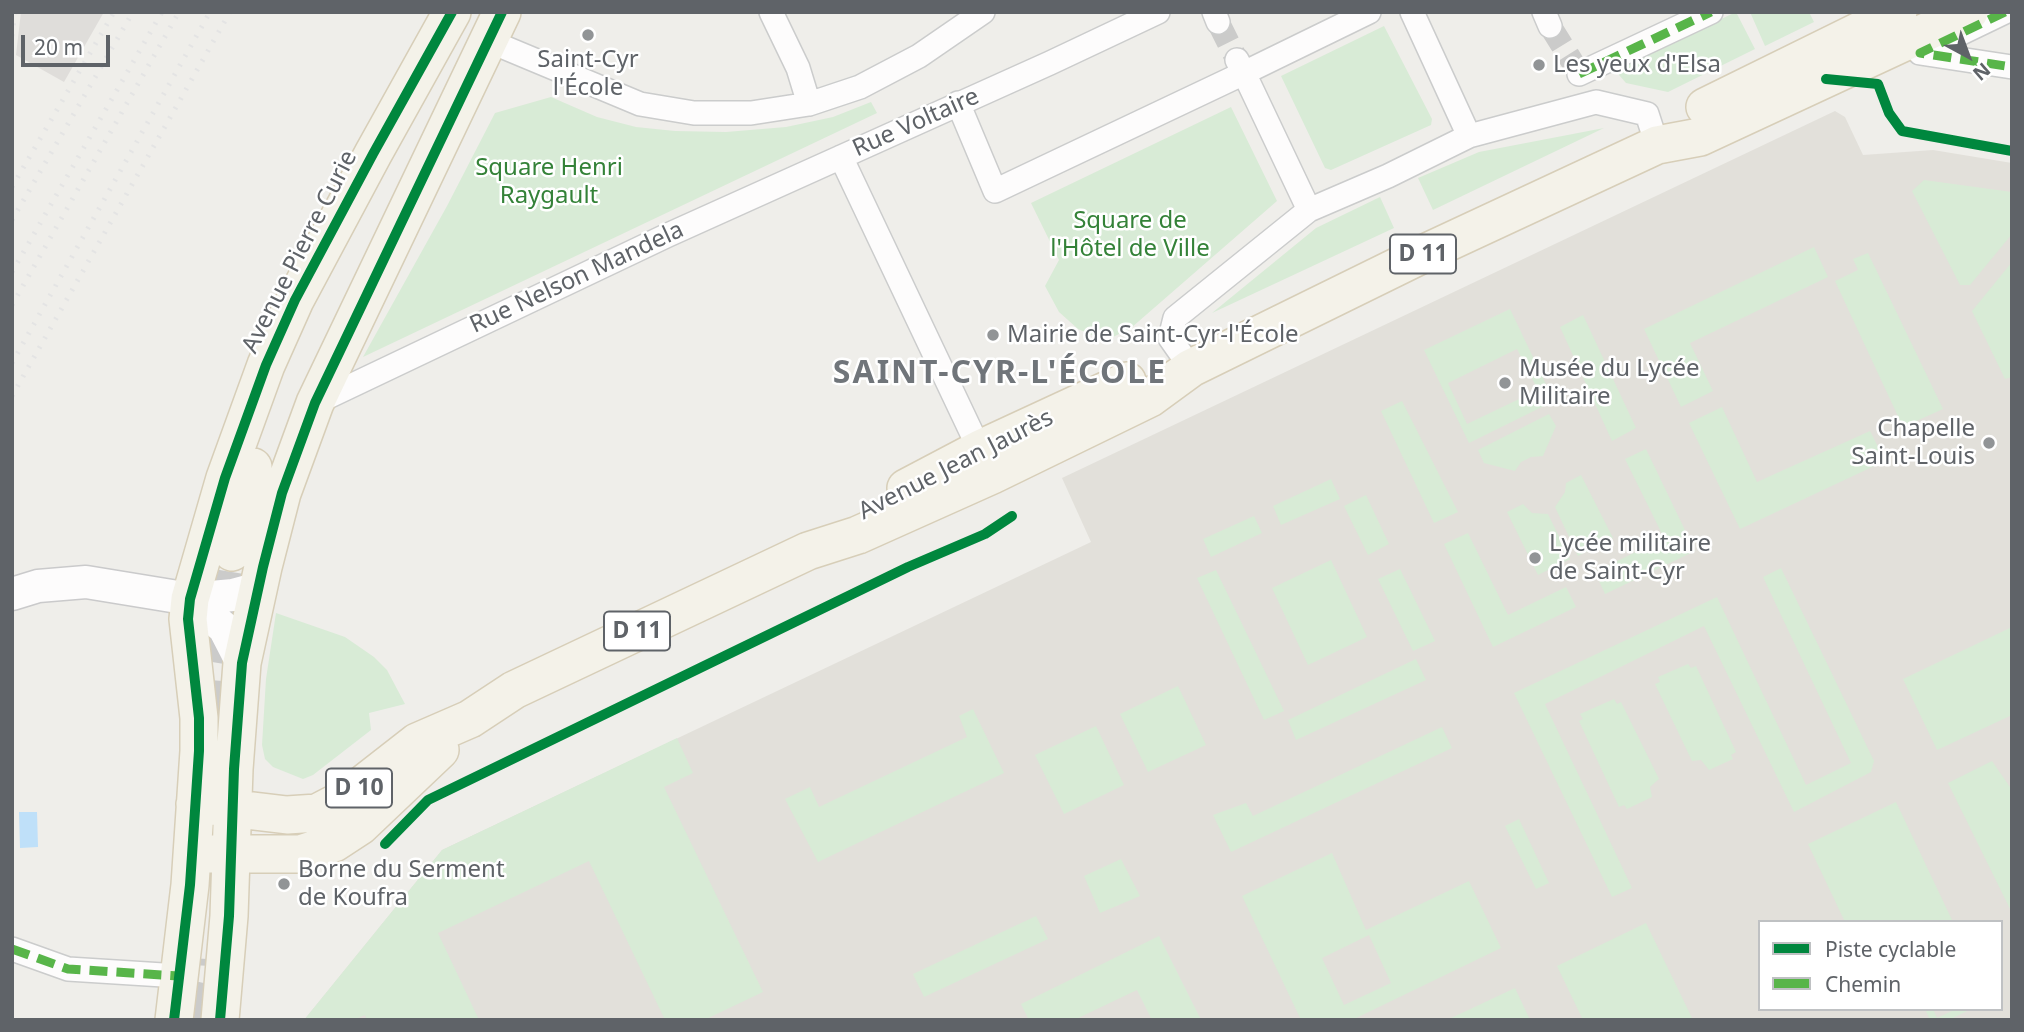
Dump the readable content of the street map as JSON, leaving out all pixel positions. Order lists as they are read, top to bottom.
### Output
{
  "streets": {
    "main road": [
      "Avenue Pierre Curie",
      "D 11",
      "Avenue Jean Jaurès",
      "D 10"
    ],
    "street": ["Rue Voltaire", "Rue Nelson Mandela"]
  },
  "crossings": [
    ["Rue Voltaire", "Rue Nelson Mandela"],
    ["Rue Voltaire", "Avenue Jean Jaurès"],
    ["Avenue Jean Jaurès", "D 10"]
  ],
  "districts": ["SAINT-CYR-L'ÉCOLE"],
  "parks": ["Square Henri Raygault", "Square de l'Hôtel de Ville"],
  "places": [
    "Saint-Cyr l'École",
    "Les yeux d'Elsa",
    "Mairie de Saint-Cyr-l'École",
    "Musée du Lycée Militaire",
    "Chapelle Saint-Louis",
    "Lycée militaire de Saint-Cyr",
    "Borne du Serment de Koufra"
  ],
  "legend": ["Piste cyclable", "Chemin"],
  "scale_bar": "20 m",
  "north": "bottom right"
}
